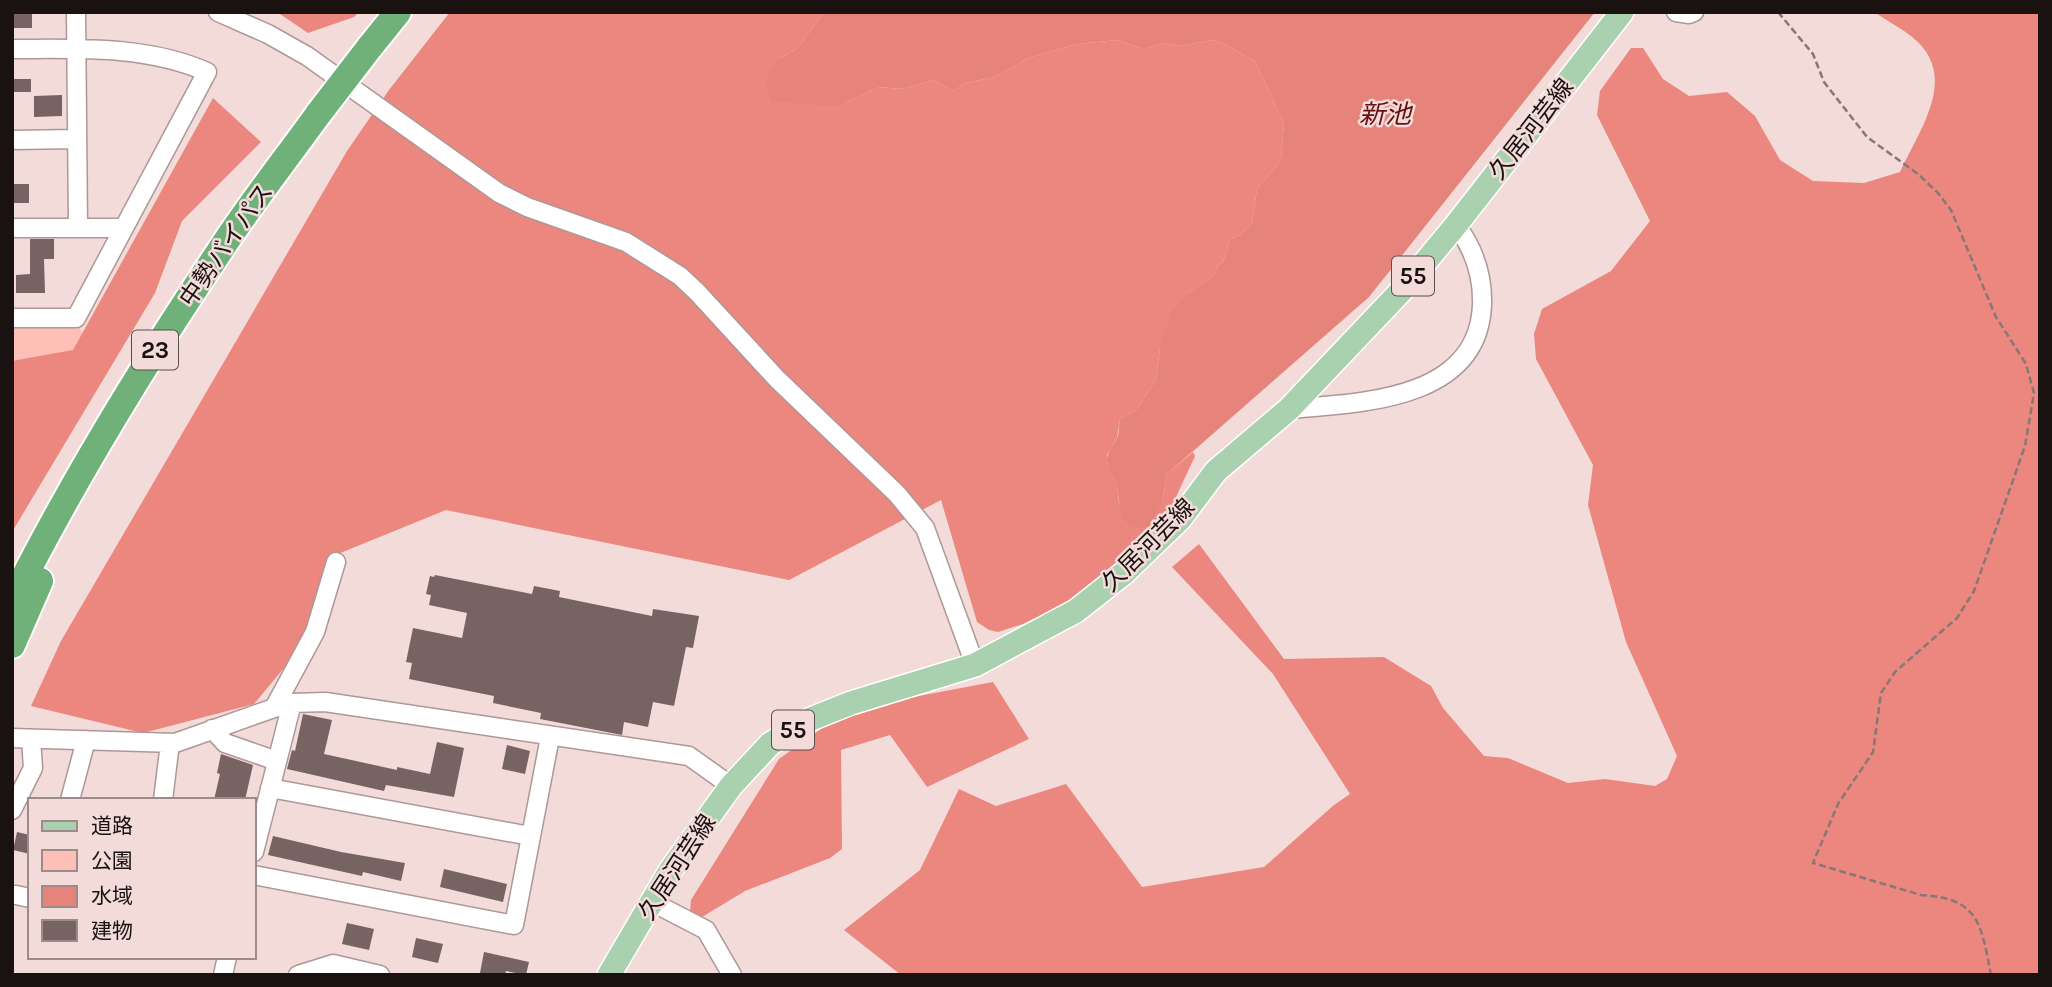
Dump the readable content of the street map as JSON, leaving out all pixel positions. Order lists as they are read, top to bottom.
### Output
{
  "streets": {
    "highway": ["中勢バイパス", "23"],
    "main road": ["久居河芸線", "55"]
  },
  "crossings": [
    ["中勢バイパス", "23"]
  ],
  "water": ["新池"],
  "legend": [
    "道路",
    "公園",
    "水域",
    "建物"
  ]
}
